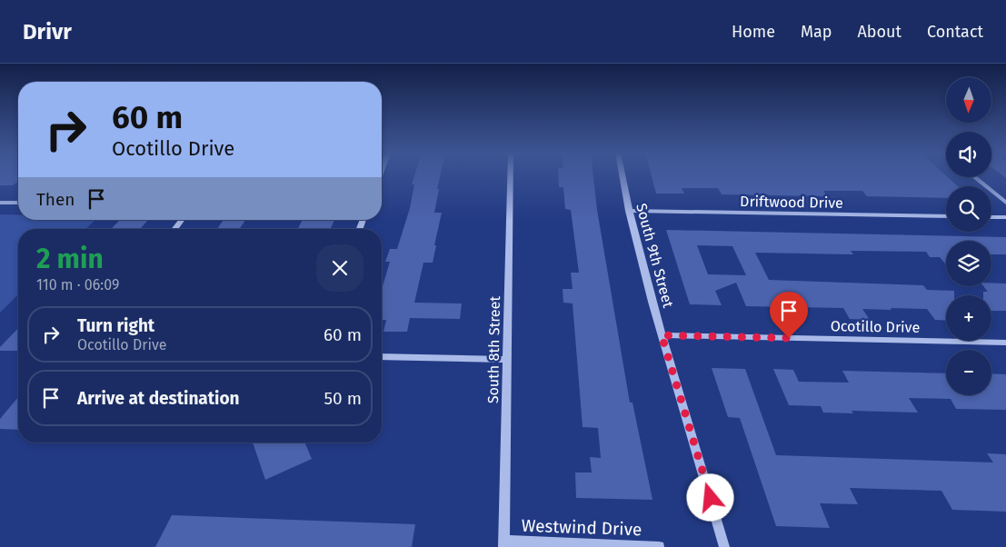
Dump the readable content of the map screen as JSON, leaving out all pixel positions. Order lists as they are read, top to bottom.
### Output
{
  "streets": {
    "street": [
      "Driftwood Drive",
      "South 9th Street",
      "Ocotillo Drive",
      "South 8th Street",
      "Westwind Drive"
    ]
  },
  "crossings": [
    ["Driftwood Drive", "South 9th Street"],
    ["South 9th Street", "Ocotillo Drive"],
    ["South 8th Street", "Westwind Drive"]
  ],
  "north": "bottom",
  "page": {
    "header": "Drivr",
    "nav": [
      "Home",
      "Map",
      "About",
      "Contact"
    ],
    "map_buttons": ["+", "−"],
    "turn": ["60 m", "Ocotillo Drive"],
    "then": "Then",
    "heading": ["2 min", "110 m · 06:09"],
    "list": [
      {
        "name": "Turn right",
        "note": "Ocotillo Drive",
        "value": "60 m"
      },
      {
        "name": "Arrive at destination",
        "value": "50 m"
      }
    ]
  }
}
